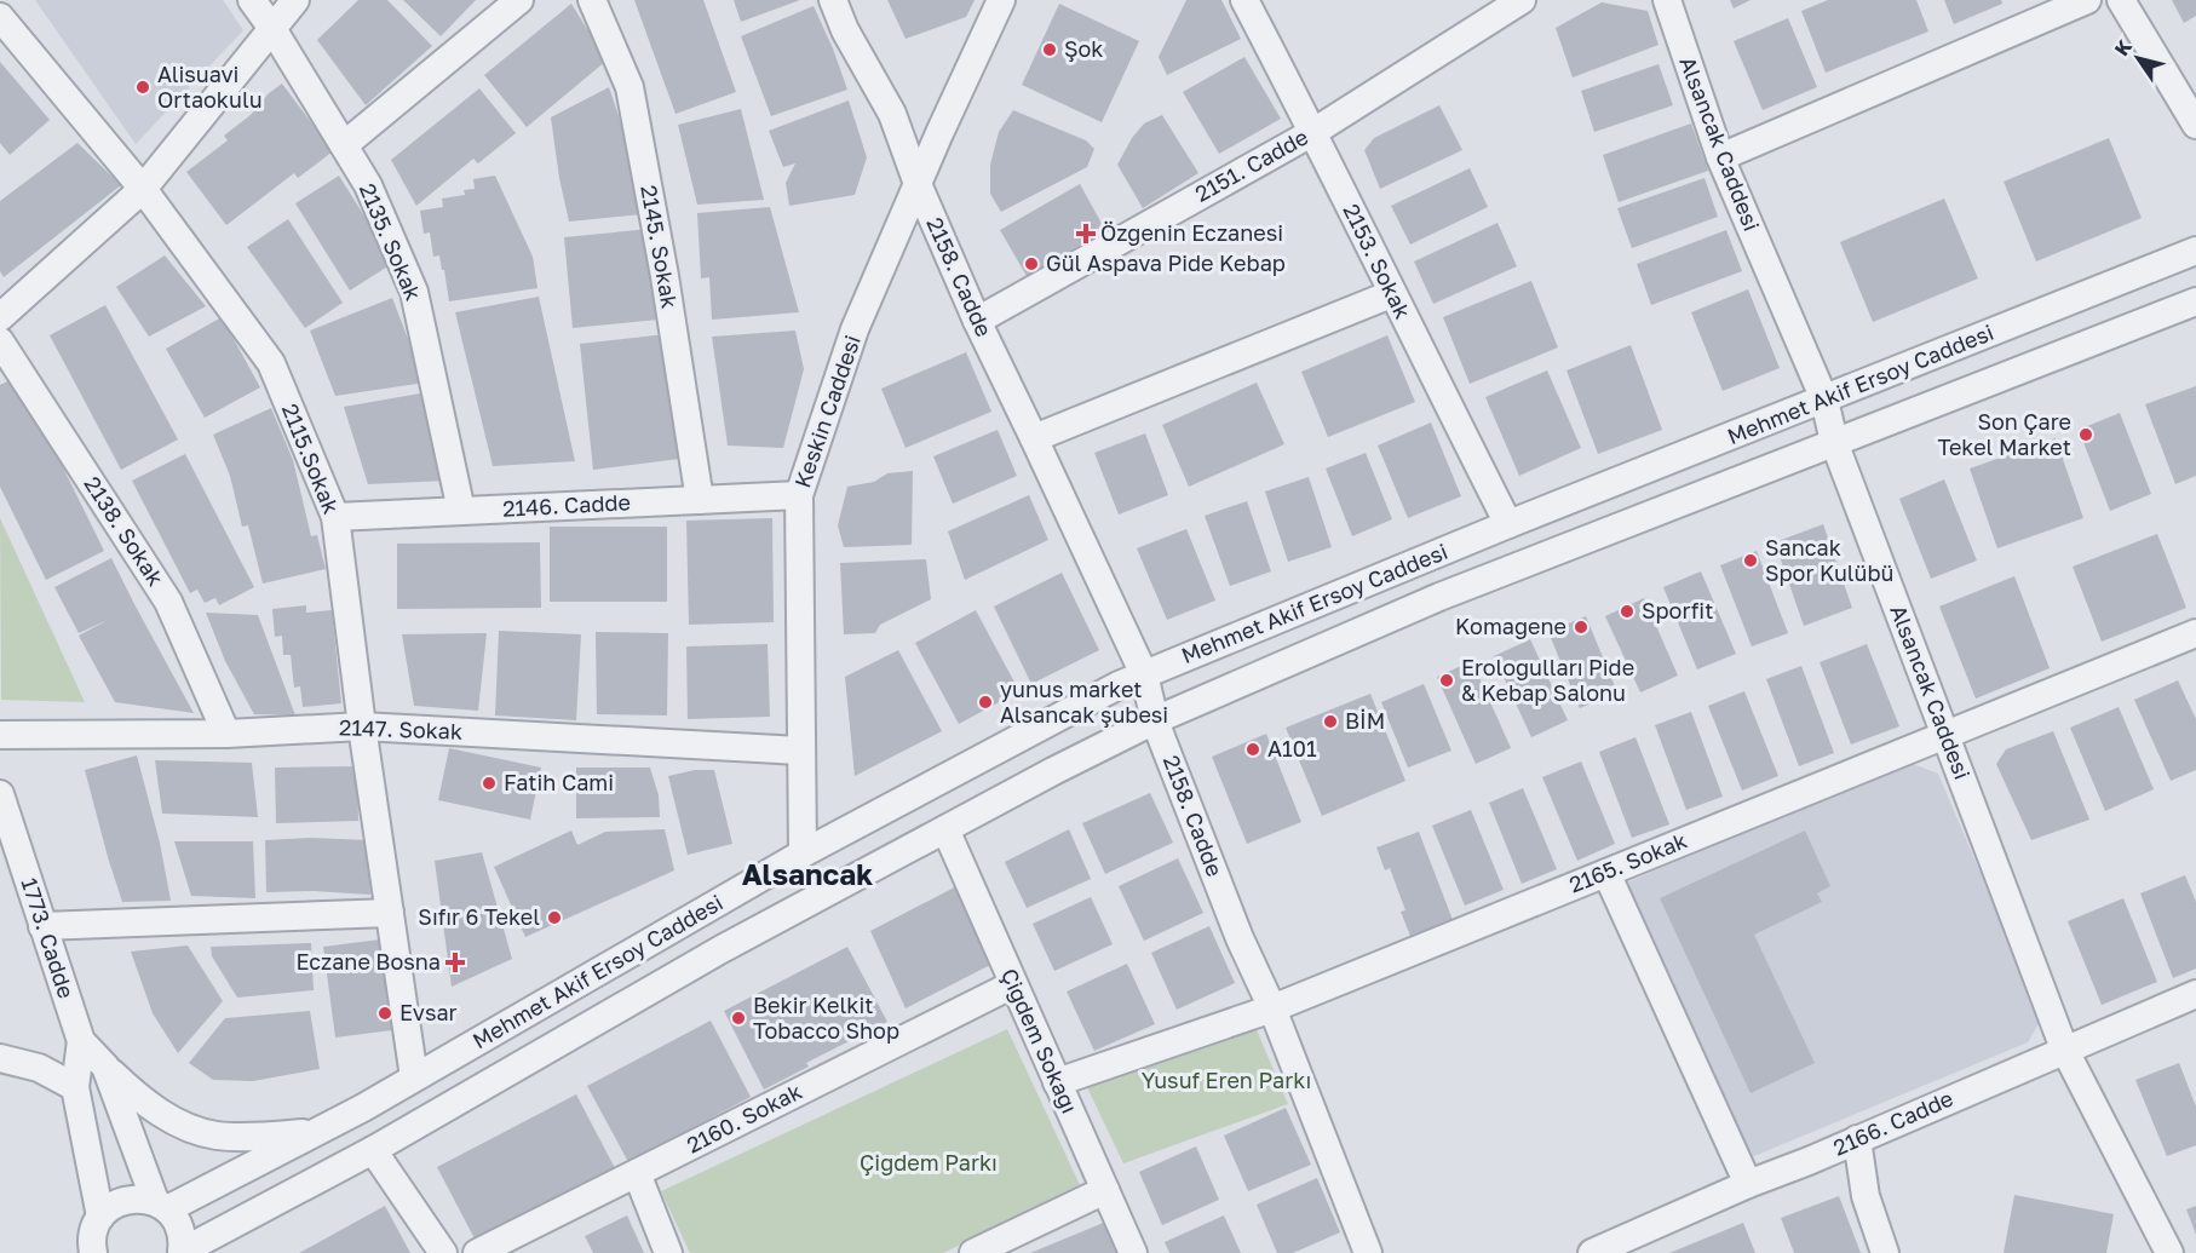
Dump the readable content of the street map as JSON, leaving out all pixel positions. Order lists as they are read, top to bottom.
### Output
{
  "streets": {
    "street": [
      "Alsancak Caddesi",
      "2151. Cadde",
      "2135. Sokak",
      "2145. Sokak",
      "2153. Sokak",
      "2158. Cadde",
      "Mehmet Akif Ersoy Caddesi",
      "Keskin Caddesi",
      "2115.Sokak",
      "2146. Cadde",
      "2138. Sokak",
      "2147. Sokak",
      "2165. Sokak",
      "1773. Cadde",
      "Çiğdem Sokağı",
      "2160. Sokak",
      "2166. Cadde"
    ]
  },
  "crossings": [
    ["Alsancak Caddesi", "Mehmet Akif Ersoy Caddesi"],
    ["Alsancak Caddesi", "2165. Sokak"],
    ["Alsancak Caddesi", "2166. Cadde"],
    ["2151. Cadde", "2153. Sokak"],
    ["2151. Cadde", "2158. Cadde"],
    ["2135. Sokak", "2146. Cadde"],
    ["2145. Sokak", "2146. Cadde"],
    ["2153. Sokak", "Mehmet Akif Ersoy Caddesi"],
    ["2158. Cadde", "Mehmet Akif Ersoy Caddesi"],
    ["2158. Cadde", "Keskin Caddesi"],
    ["2158. Cadde", "2165. Sokak"],
    ["Mehmet Akif Ersoy Caddesi", "Keskin Caddesi"],
    ["Mehmet Akif Ersoy Caddesi", "2115.Sokak"],
    ["Mehmet Akif Ersoy Caddesi", "1773. Cadde"],
    ["Mehmet Akif Ersoy Caddesi", "Çiğdem Sokağı"],
    ["Keskin Caddesi", "2146. Cadde"],
    ["Keskin Caddesi", "2147. Sokak"],
    ["2115.Sokak", "2146. Cadde"],
    ["2115.Sokak", "2147. Sokak"],
    ["2138. Sokak", "2147. Sokak"],
    ["2165. Sokak", "Çiğdem Sokağı"],
    ["Çiğdem Sokağı", "2160. Sokak"]
  ],
  "districts": ["Alsancak"],
  "parks": ["Yusuf Eren Parkı", "Çiğdem Parkı"],
  "places": {
    "other": [
      "Şok",
      "Alisuavi Ortaokulu",
      "Gül Aspava Pide Kebap",
      "Son Çare Tekel Market",
      "Sancak Spor Kulübü",
      "Sporfit",
      "Komagene",
      "Eroloğulları Pide & Kebap Salonu",
      "yunus market Alsancak şubesi",
      "BİM",
      "A101",
      "Fatih Cami",
      "Sıfır 6 Tekel",
      "Evsar",
      "Bekir Kelkit Tobacco Shop"
    ],
    "health": ["Özgenin Eczanesi", "Eczane Bosna"]
  },
  "north": "top left"
}
